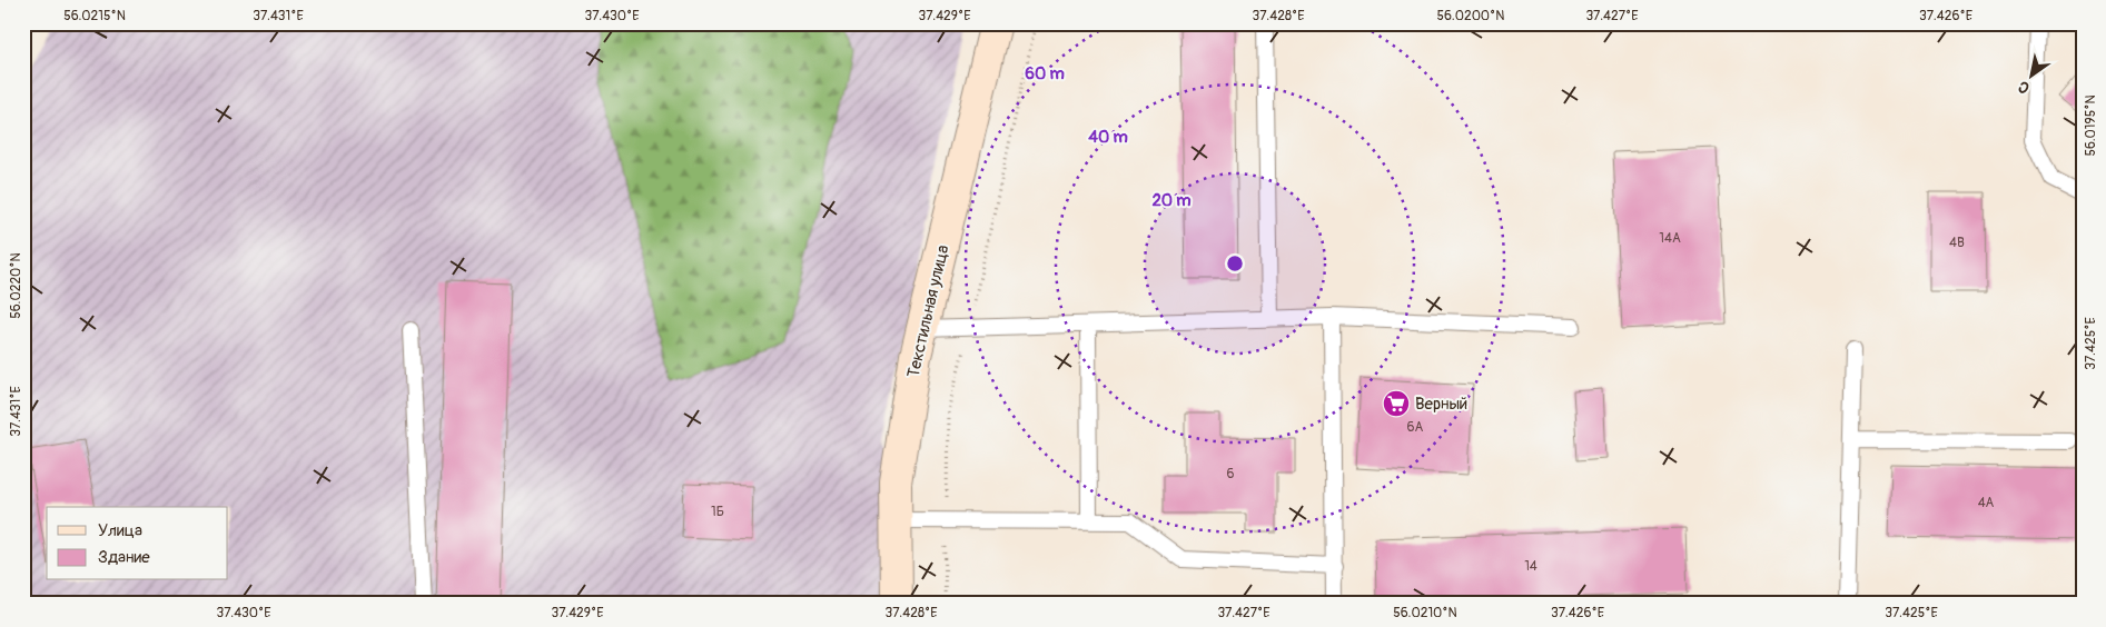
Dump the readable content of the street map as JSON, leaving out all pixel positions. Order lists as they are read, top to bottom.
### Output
{
  "streets": {
    "main road": ["Текстильная улица"]
  },
  "places": {
    "supermarket": ["Верный"]
  },
  "house_numbers": [
    "14А",
    "4В",
    "6А",
    "6",
    "4А",
    "1Б",
    "14"
  ],
  "legend": ["Улица", "Здание"],
  "north": "bottom left",
  "coordinates": [
    "56.0215°N",
    "37.431°E",
    "37.430°E",
    "37.429°E",
    "37.428°E",
    "56.0200°N",
    "37.427°E",
    "37.426°E",
    "56.0195°N",
    "56.0220°N",
    "37.425°E",
    "56.0210°N"
  ],
  "rings": ["60 m", "40 m", "20 m"]
}
